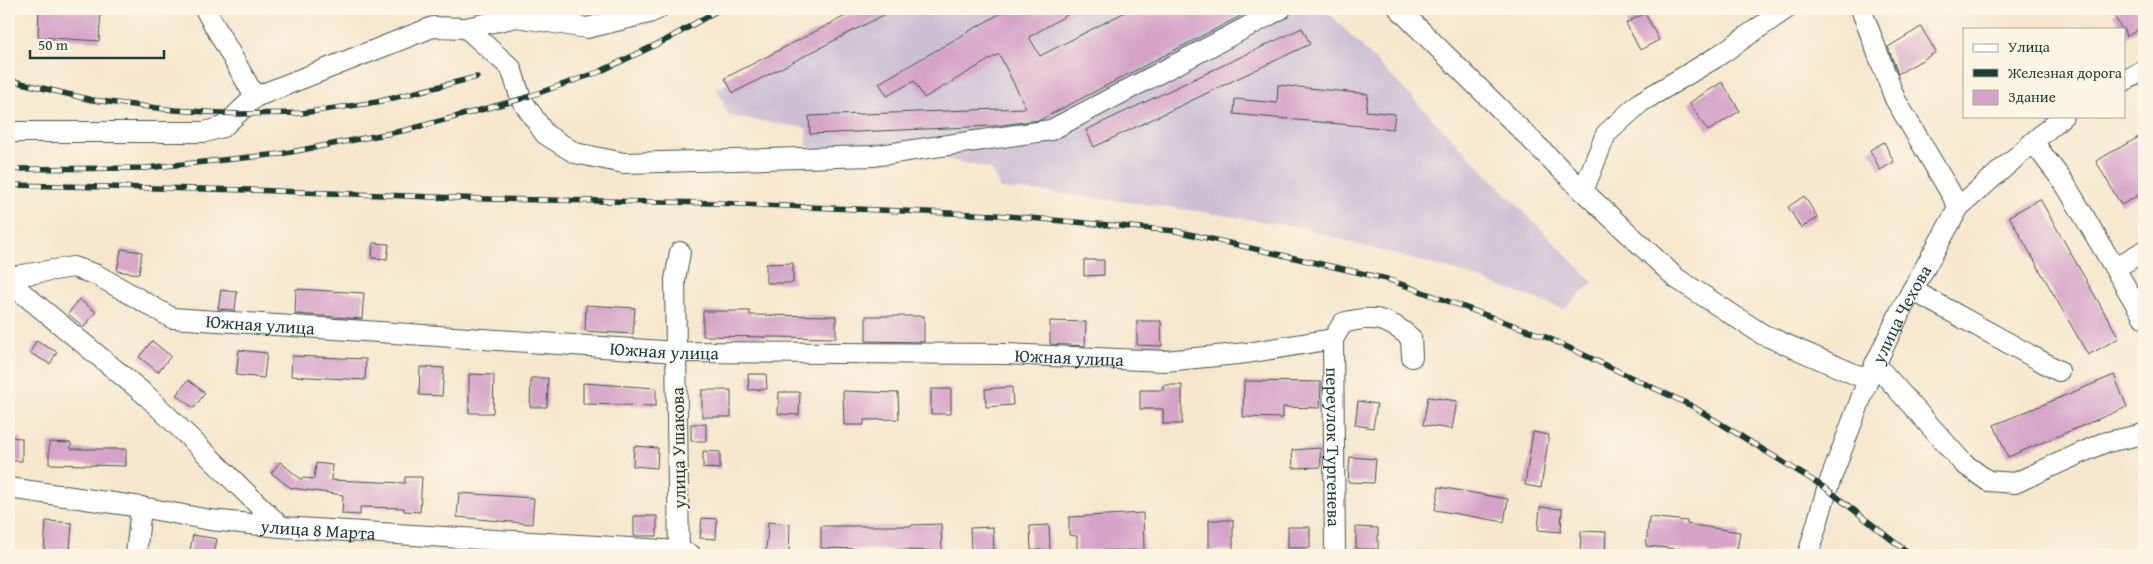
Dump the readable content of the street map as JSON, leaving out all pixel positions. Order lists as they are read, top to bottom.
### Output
{
  "streets": {
    "street": [
      "улица Чехова",
      "Южная улица",
      "переулок Тургенева",
      "улица Ушакова",
      "улица 8 Марта"
    ]
  },
  "crossings": [
    ["Южная улица", "переулок Тургенева"],
    ["Южная улица", "улица Ушакова"],
    ["улица Ушакова", "улица 8 Марта"]
  ],
  "legend": ["Улица", "Железная дорога", "Здание"],
  "scale_bar": "50 m"
}
